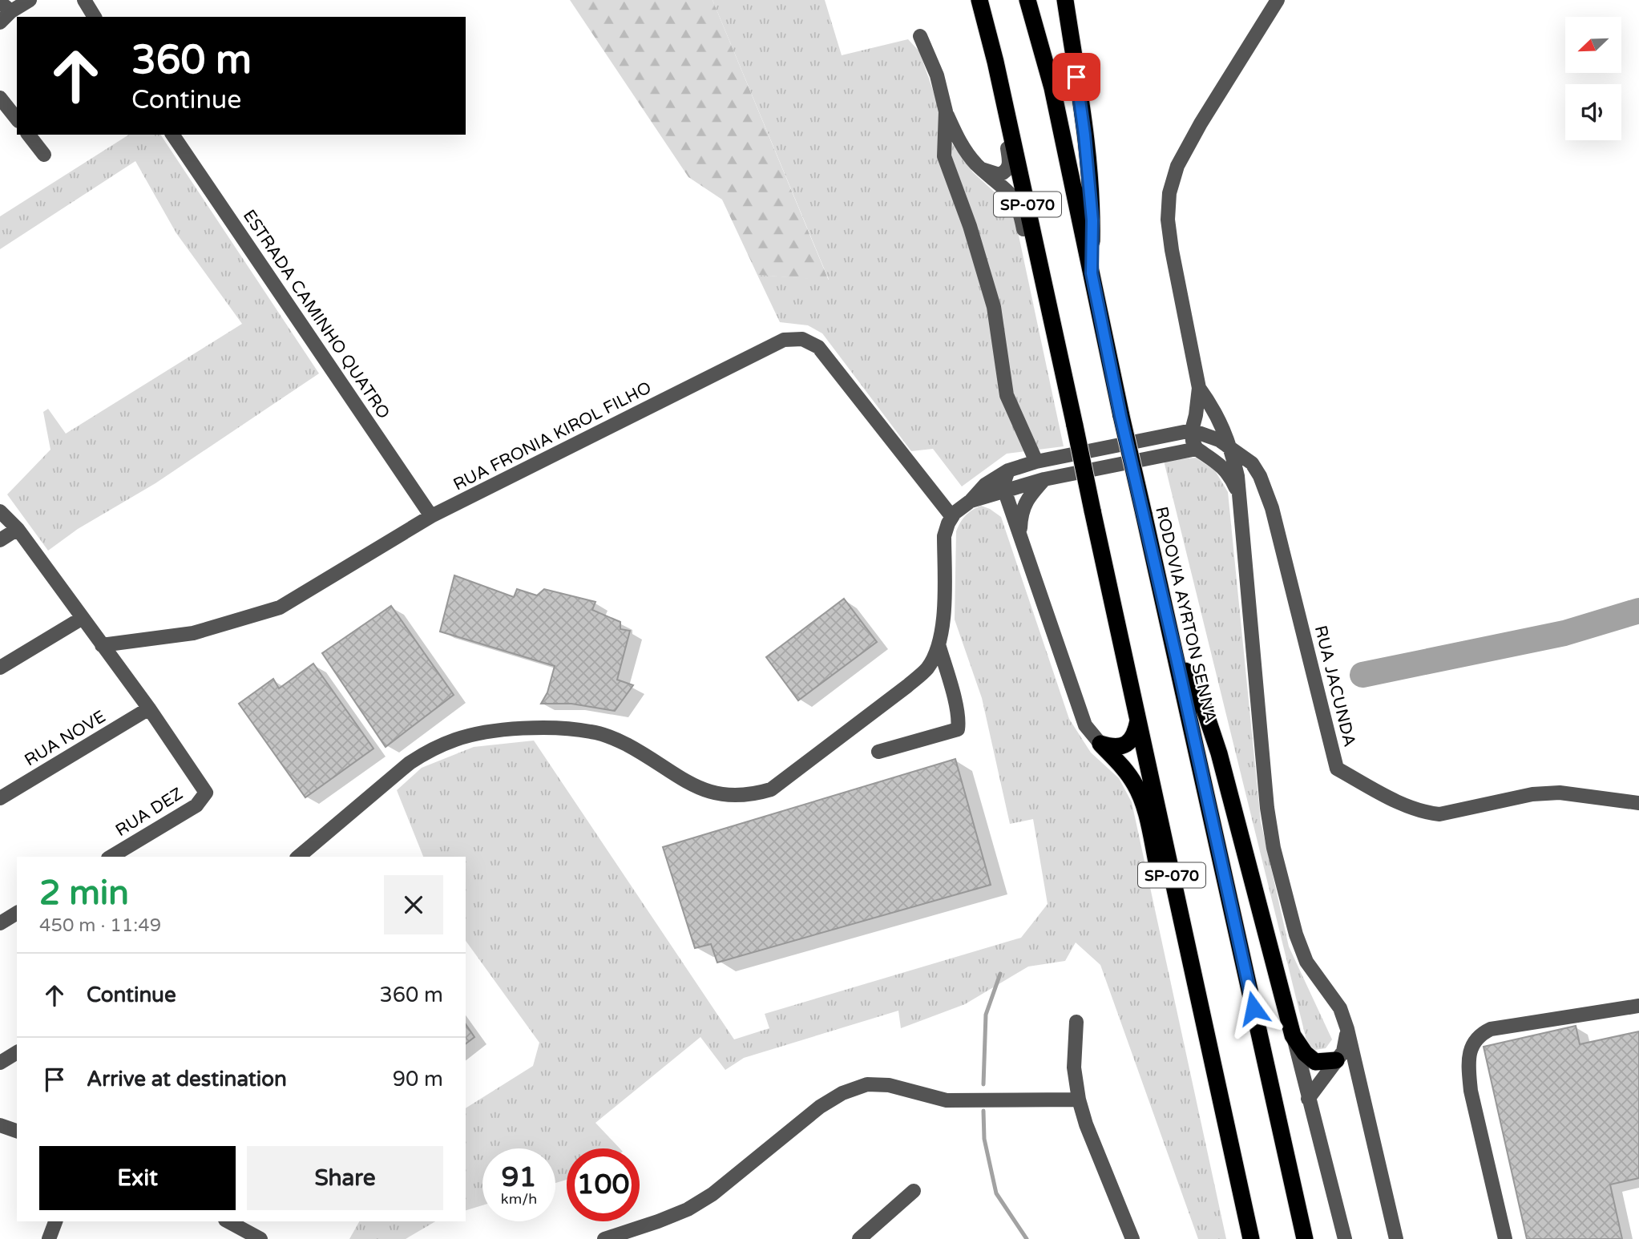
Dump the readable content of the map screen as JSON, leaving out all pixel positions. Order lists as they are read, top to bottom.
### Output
{
  "streets": {
    "highway": ["SP-070", "RODOVIA AYRTON SENNA"],
    "street": [
      "ESTRADA CAMINHO QUATRO",
      "RUA FRONIA KIROL FILHO",
      "RUA JACUNDA",
      "RUA NOVE",
      "RUA DEZ"
    ]
  },
  "crossings": [
    ["ESTRADA CAMINHO QUATRO", "RUA FRONIA KIROL FILHO"],
    ["RUA NOVE", "RUA DEZ"]
  ],
  "north": "bottom left",
  "page": {
    "turn": ["360 m", "Continue"],
    "heading": ["2 min", "450 m · 11:49"],
    "list": [
      {
        "name": "Continue",
        "value": "360 m"
      },
      {
        "name": "Arrive at destination",
        "value": "90 m"
      }
    ],
    "buttons": ["Exit", "Share"],
    "speed": "91 km/h",
    "limit": "100"
  }
}
